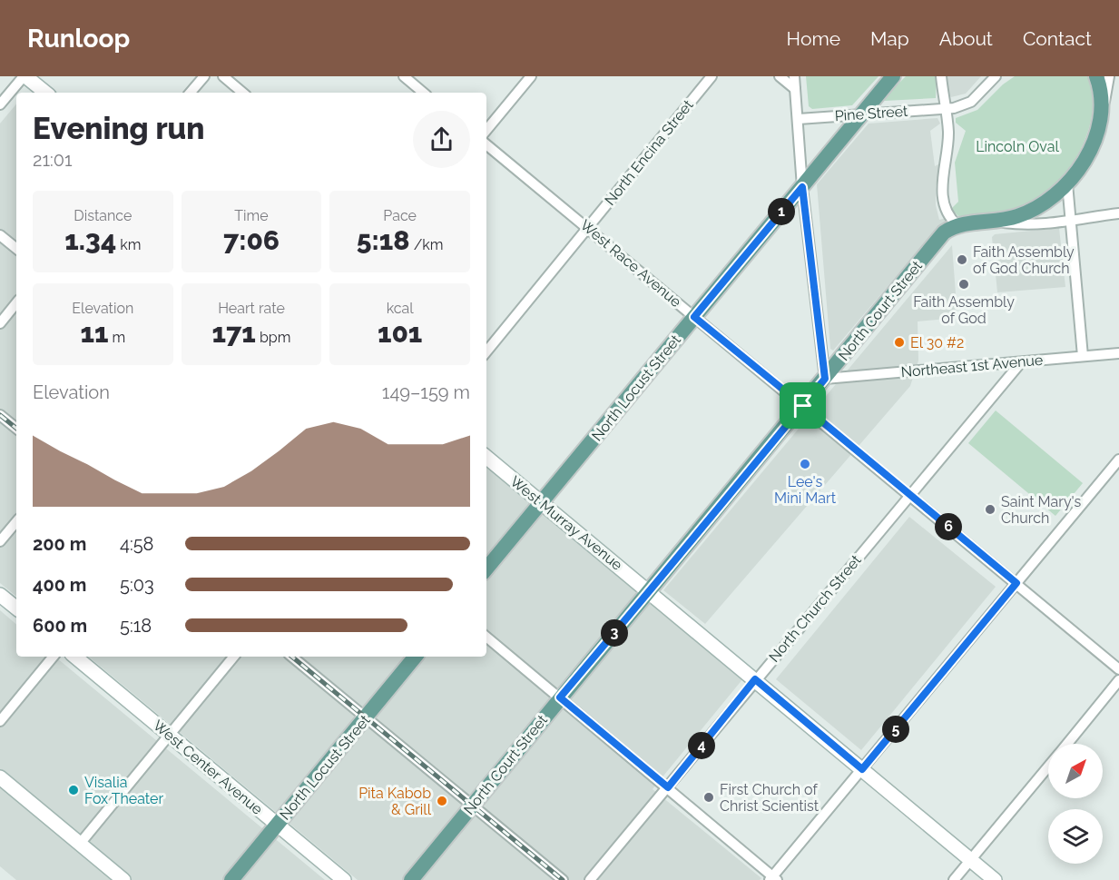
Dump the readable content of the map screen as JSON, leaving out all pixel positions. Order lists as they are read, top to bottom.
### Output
{
  "streets": {
    "main road": ["North Court Street", "North Locust Street"],
    "street": [
      "Pine Street",
      "North Encina Street",
      "West Race Avenue",
      "Northeast 1st Avenue",
      "West Murray Avenue",
      "North Church Street",
      "West Center Avenue"
    ]
  },
  "crossings": [
    ["Pine Street", "North Locust Street"],
    ["North Encina Street", "West Race Avenue"],
    ["West Race Avenue", "North Court Street"],
    ["West Race Avenue", "North Locust Street"],
    ["West Race Avenue", "North Church Street"],
    ["North Court Street", "Northeast 1st Avenue"],
    ["North Court Street", "West Murray Avenue"],
    ["Northeast 1st Avenue", "North Church Street"],
    ["North Locust Street", "West Murray Avenue"],
    ["North Locust Street", "West Center Avenue"],
    ["West Murray Avenue", "North Church Street"]
  ],
  "parks": ["Lincoln Oval"],
  "places": [
    "Faith Assembly of God Church",
    "Faith Assembly of God",
    "El 30 #2",
    "Lee's Mini Mart",
    "Saint Mary's Church",
    "Visalia Fox Theater",
    "First Church of Christ Scientist",
    "Pita Kabob & Grill"
  ],
  "north": "top right",
  "page": {
    "header": "Runloop",
    "nav": [
      "Home",
      "Map",
      "About",
      "Contact"
    ],
    "heading": ["Evening run", "21:01"],
    "stats": [
      ["Distance", "1.34 km"],
      ["Time", "7:06"],
      ["Pace", "5:18 /km"],
      ["Elevation", "11 m"],
      ["Heart rate", "171 bpm"],
      ["kcal", "101"]
    ],
    "pins": [
      "1",
      "6",
      "3",
      "5",
      "4"
    ],
    "chart": ["Elevation", "149–159 m"],
    "list": [
      {
        "name": "200 m",
        "note": "4:58"
      },
      {
        "name": "400 m",
        "note": "5:03"
      },
      {
        "name": "600 m",
        "note": "5:18"
      }
    ]
  }
}
